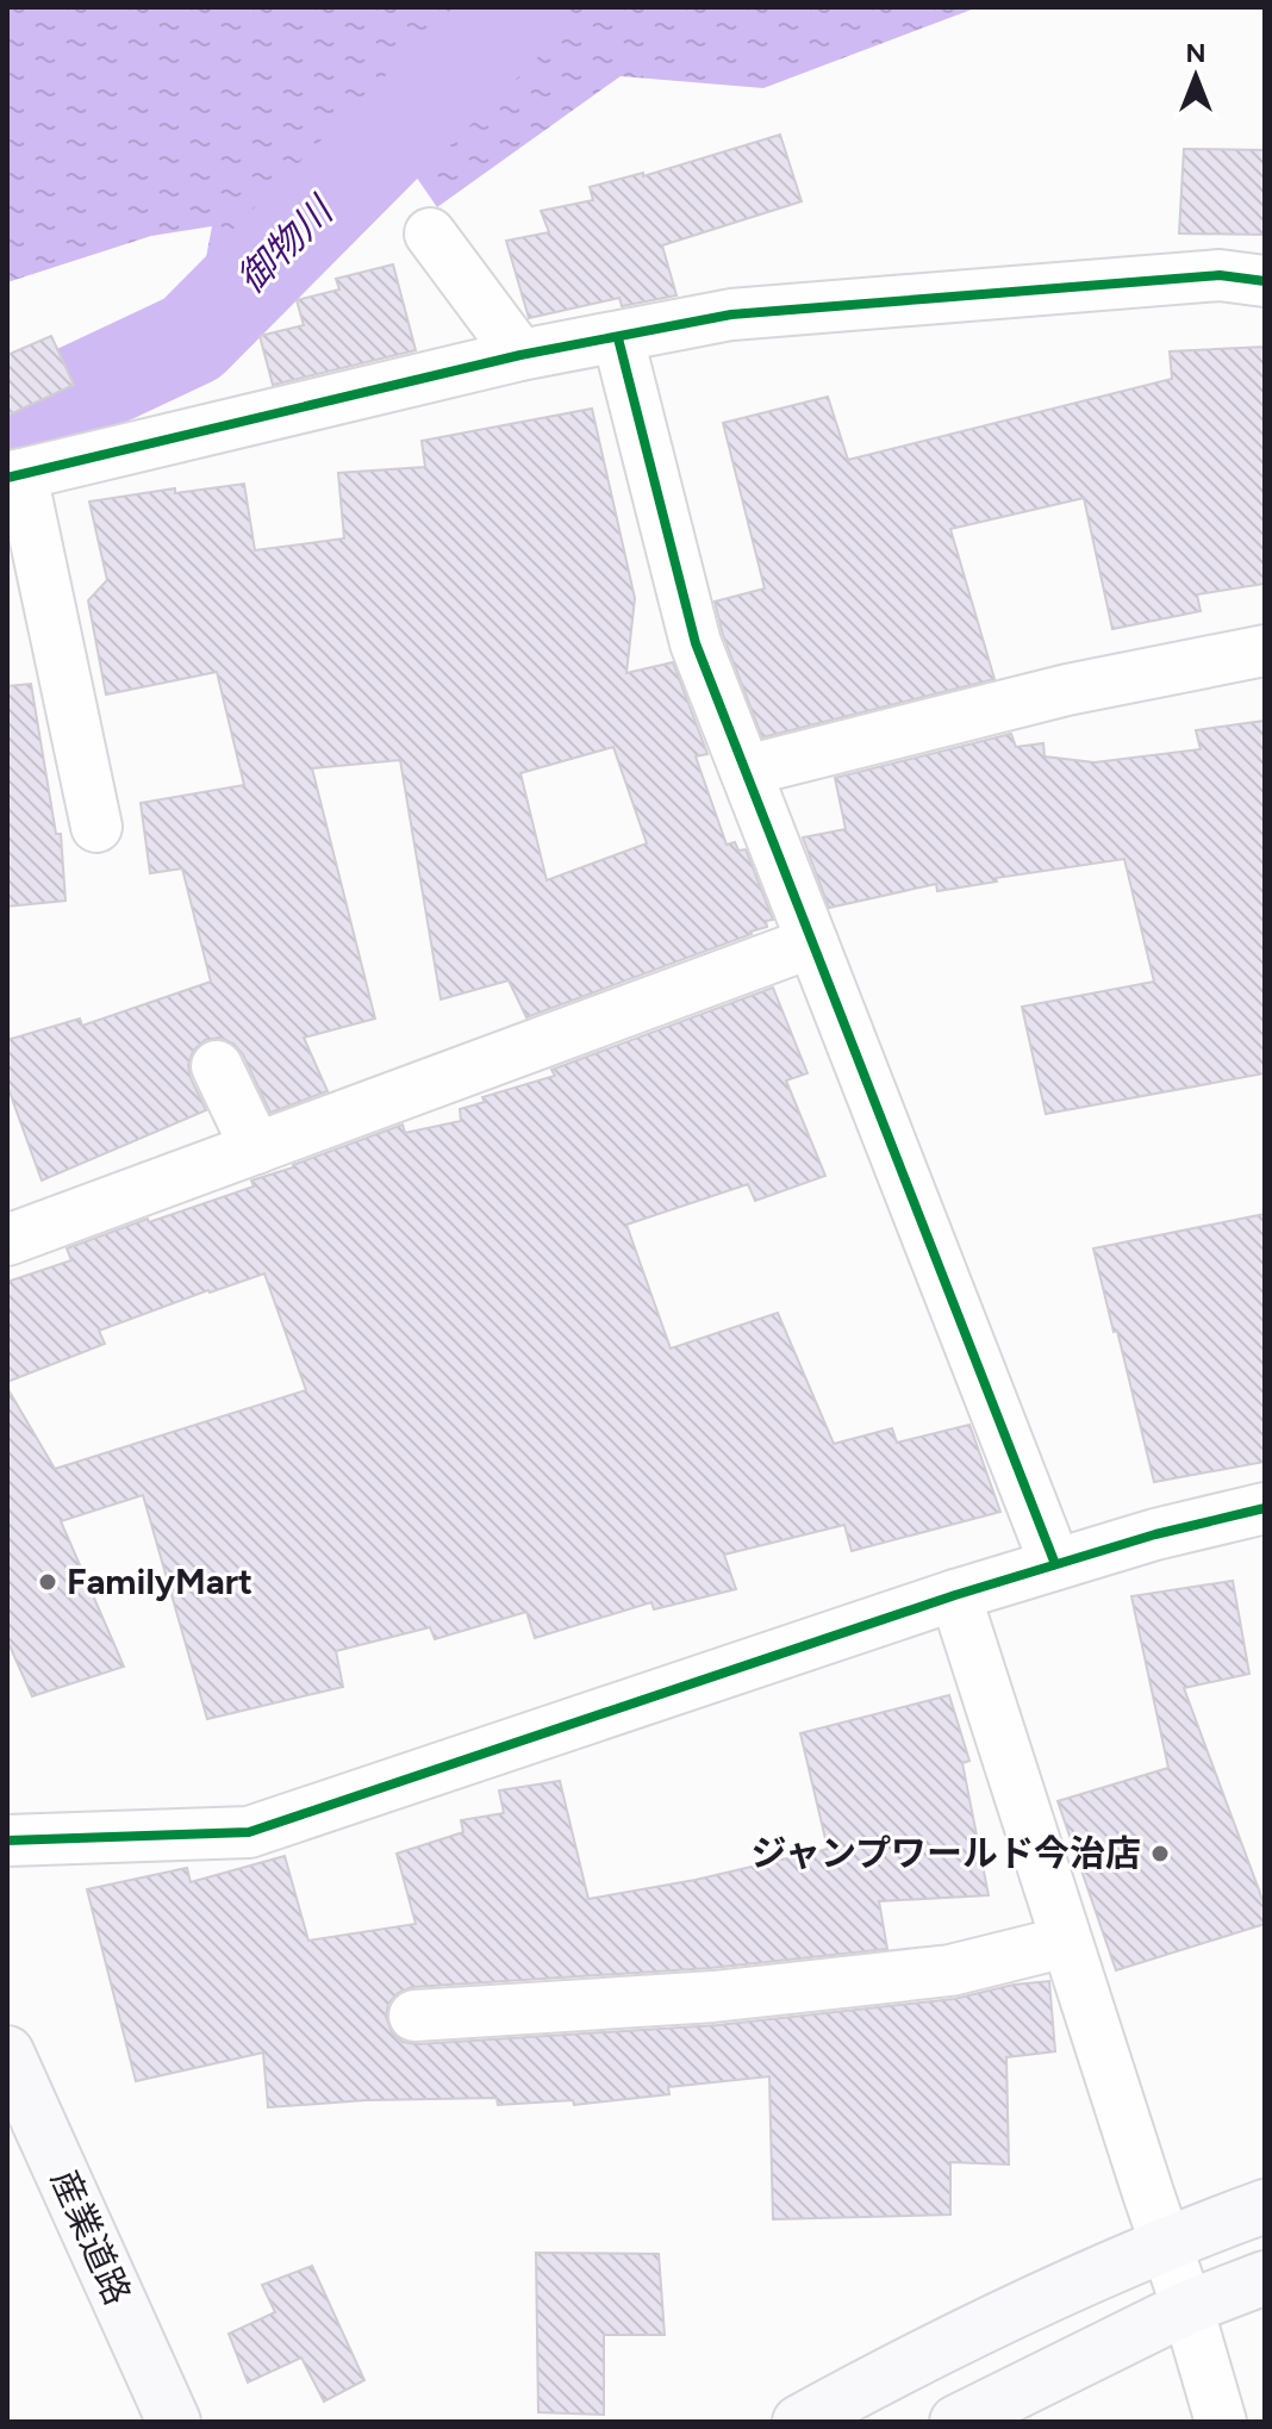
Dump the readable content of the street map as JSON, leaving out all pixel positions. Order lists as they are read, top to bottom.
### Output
{
  "streets": {
    "street": ["産業道路"]
  },
  "water": ["御物川"],
  "places": ["FamilyMart", "ジャンプワールド今治店"],
  "north": "top"
}
